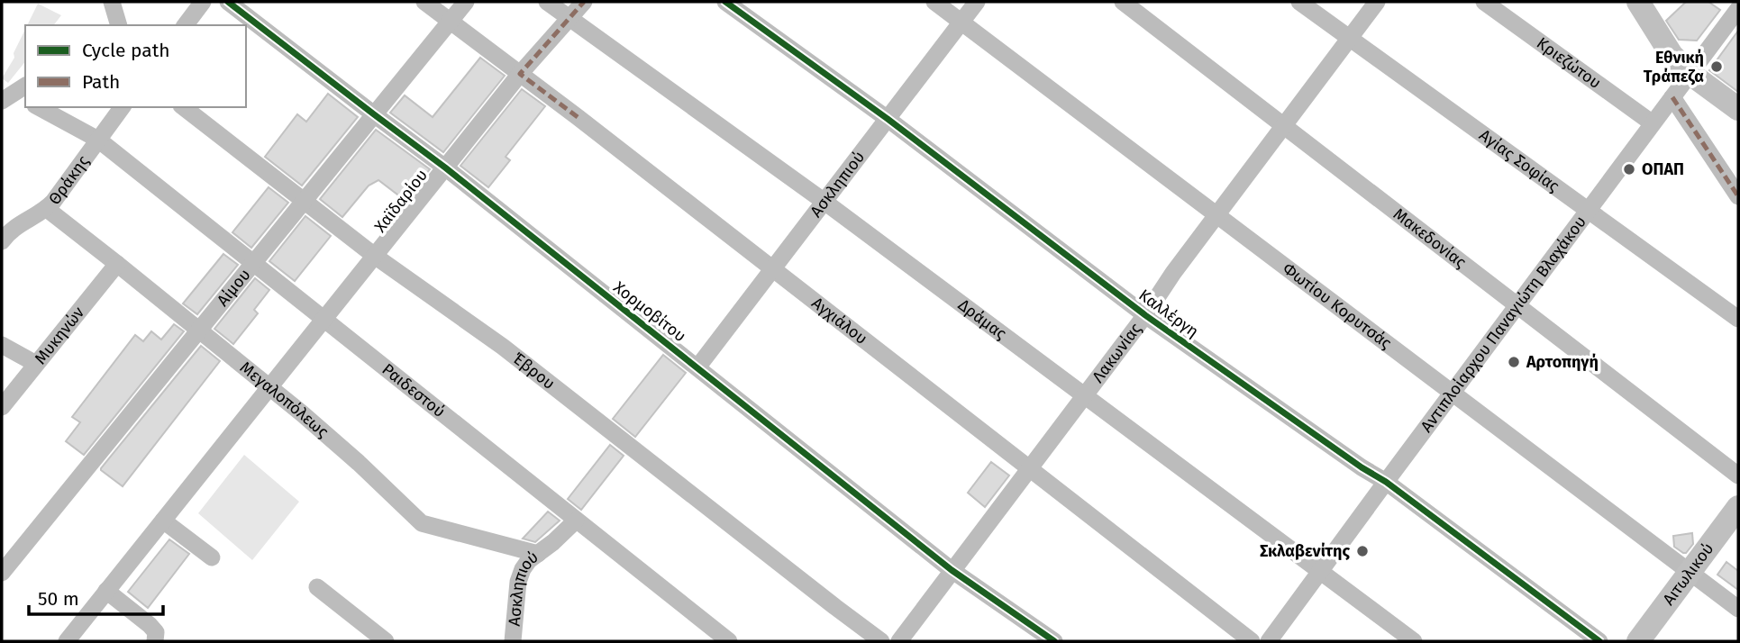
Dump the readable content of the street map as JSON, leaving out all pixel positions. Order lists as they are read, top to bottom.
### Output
{
  "streets": {
    "street": [
      "Κριεζώτου",
      "Αγίας Σοφίας",
      "Θράκης",
      "Ασκληπιού",
      "Χαϊδαρίου",
      "Μακεδονίας",
      "Αίμου",
      "Φωτίου Κορυτσάς",
      "Χορμοβίτου",
      "Καλλέργη",
      "Δράμας",
      "Αγχιάλου",
      "Αντιπλοίαρχου Παναγιώτη Βλαχάκου",
      "Μυκηνών",
      "Λακωνίας",
      "Έβρου",
      "Ραιδεστού",
      "Μεγαλοπόλεως",
      "Αιτωλικού"
    ]
  },
  "crossings": [
    ["Κριεζώτου", "Αντιπλοίαρχου Παναγιώτη Βλαχάκου"],
    ["Αγίας Σοφίας", "Αντιπλοίαρχου Παναγιώτη Βλαχάκου"],
    ["Αγίας Σοφίας", "Λακωνίας"],
    ["Θράκης", "Ραιδεστού"],
    ["Θράκης", "Μεγαλοπόλεως"],
    ["Ασκληπιού", "Φωτίου Κορυτσάς"],
    ["Ασκληπιού", "Χορμοβίτου"],
    ["Ασκληπιού", "Καλλέργη"],
    ["Ασκληπιού", "Δράμας"],
    ["Ασκληπιού", "Αγχιάλου"],
    ["Ασκληπιού", "Ραιδεστού"],
    ["Ασκληπιού", "Μεγαλοπόλεως"],
    ["Χαϊδαρίου", "Χορμοβίτου"],
    ["Χαϊδαρίου", "Δράμας"],
    ["Χαϊδαρίου", "Αγχιάλου"],
    ["Χαϊδαρίου", "Έβρου"],
    ["Χαϊδαρίου", "Ραιδεστού"],
    ["Χαϊδαρίου", "Μεγαλοπόλεως"],
    ["Μακεδονίας", "Αντιπλοίαρχου Παναγιώτη Βλαχάκου"],
    ["Μακεδονίας", "Λακωνίας"],
    ["Αίμου", "Χορμοβίτου"],
    ["Αίμου", "Αγχιάλου"],
    ["Αίμου", "Έβρου"],
    ["Αίμου", "Ραιδεστού"],
    ["Αίμου", "Μεγαλοπόλεως"],
    ["Φωτίου Κορυτσάς", "Αντιπλοίαρχου Παναγιώτη Βλαχάκου"],
    ["Φωτίου Κορυτσάς", "Λακωνίας"],
    ["Φωτίου Κορυτσάς", "Αιτωλικού"],
    ["Χορμοβίτου", "Λακωνίας"],
    ["Καλλέργη", "Αντιπλοίαρχου Παναγιώτη Βλαχάκου"],
    ["Καλλέργη", "Λακωνίας"],
    ["Δράμας", "Αντιπλοίαρχου Παναγιώτη Βλαχάκου"],
    ["Δράμας", "Λακωνίας"],
    ["Αγχιάλου", "Λακωνίας"],
    ["Μυκηνών", "Μεγαλοπόλεως"]
  ],
  "places": [
    "Εθνική Τράπεζα",
    "ΟΠΑΠ",
    "Αρτοπηγή",
    "Σκλαβενίτης"
  ],
  "legend": ["Cycle path", "Path"],
  "scale_bar": "50 m"
}
